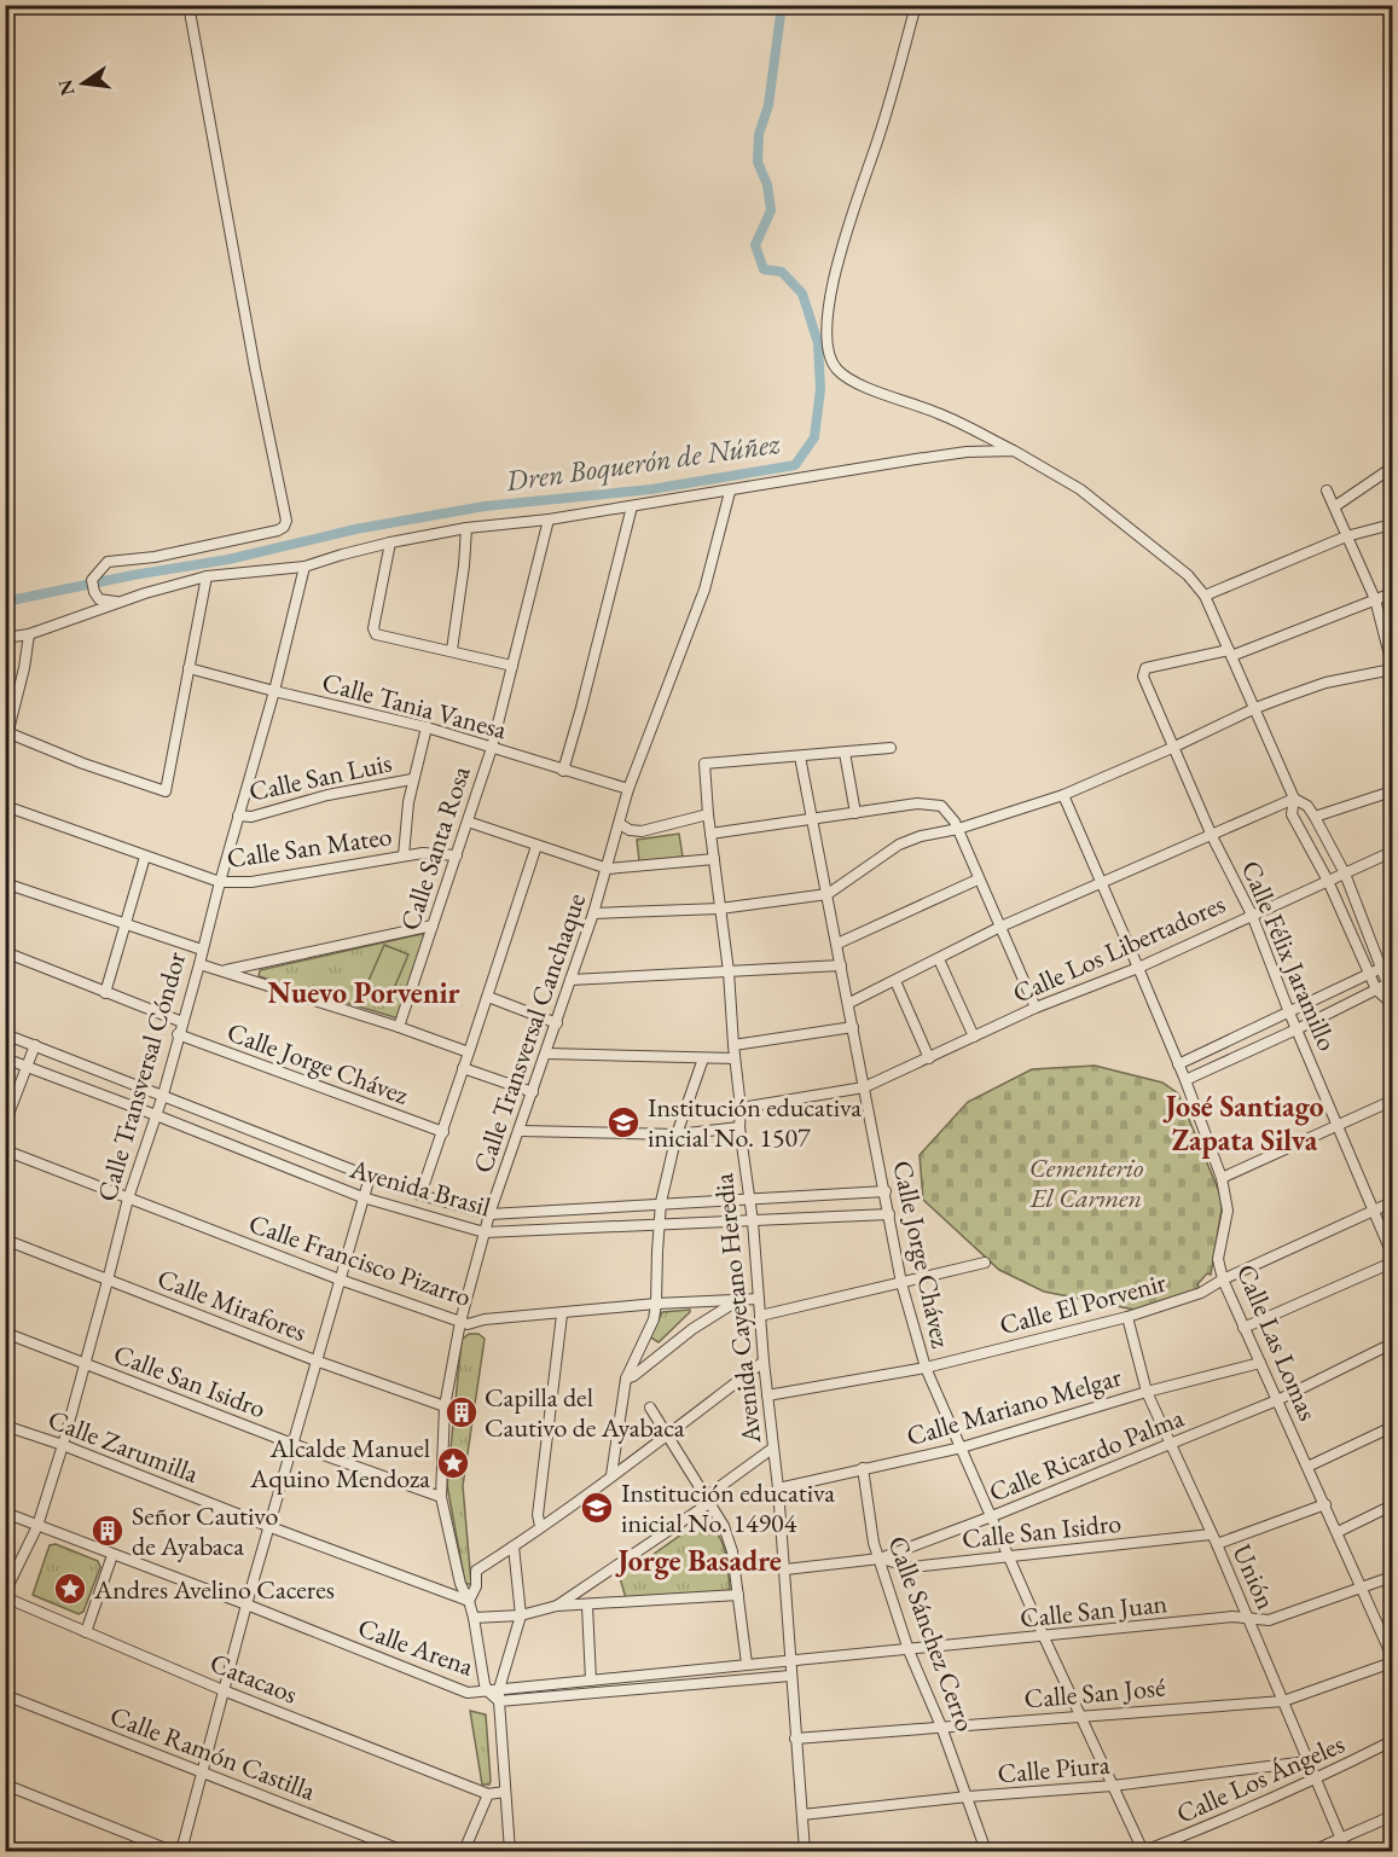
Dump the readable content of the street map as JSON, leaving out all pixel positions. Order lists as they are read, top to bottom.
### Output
{
  "streets": {
    "street": [
      "Calle Tania Vanesa",
      "Calle San Luis",
      "Calle San Mateo",
      "Calle Santa Rosa",
      "Calle Los Libertadores",
      "Calle Félix Jaramillo",
      "Calle Transversal Canchaque",
      "Calle Jorge Chávez",
      "Calle Transversal Cóndor",
      "Avenida Brasil",
      "Calle Francisco Pizarro",
      "Calle El Porvenir",
      "Calle Mirafores",
      "Avenida Cayetano Heredia",
      "Calle Las Lomas",
      "Calle San Isidro",
      "Calle Mariano Melgar",
      "Calle Zarumilla",
      "Calle Ricardo Palma",
      "Unión",
      "Calle San Juan",
      "Calle Sánchez Cerro",
      "Calle Arena",
      "Catacaos",
      "Calle San José",
      "Calle Ramón Castilla",
      "Calle Piura",
      "Calle Los Ángeles"
    ]
  },
  "crossings": [
    ["Calle Tania Vanesa", "Calle Santa Rosa"],
    ["Calle Tania Vanesa", "Calle Transversal Canchaque"],
    ["Calle Tania Vanesa", "Calle Transversal Cóndor"],
    ["Calle San Luis", "Calle Transversal Cóndor"],
    ["Calle San Mateo", "Calle Santa Rosa"],
    ["Calle San Mateo", "Calle Transversal Cóndor"],
    ["Calle Los Libertadores", "Calle Félix Jaramillo"],
    ["Calle Los Libertadores", "Calle Jorge Chávez"],
    ["Calle Los Libertadores", "Avenida Cayetano Heredia"],
    ["Calle Los Libertadores", "Calle Las Lomas"],
    ["Calle Félix Jaramillo", "Calle El Porvenir"],
    ["Calle Transversal Canchaque", "Avenida Brasil"],
    ["Calle Transversal Canchaque", "Calle Francisco Pizarro"],
    ["Calle Transversal Canchaque", "Calle Mirafores"],
    ["Calle Transversal Canchaque", "Calle San Isidro"],
    ["Calle Transversal Canchaque", "Calle Zarumilla"],
    ["Calle Transversal Canchaque", "Calle San Juan"],
    ["Calle Transversal Canchaque", "Calle Arena"],
    ["Calle Jorge Chávez", "Calle Transversal Cóndor"],
    ["Calle Jorge Chávez", "Avenida Brasil"],
    ["Calle Jorge Chávez", "Calle El Porvenir"],
    ["Calle Jorge Chávez", "Avenida Cayetano Heredia"],
    ["Calle Jorge Chávez", "Calle San Isidro"],
    ["Calle Jorge Chávez", "Calle Mariano Melgar"],
    ["Calle Jorge Chávez", "Calle Ricardo Palma"],
    ["Calle Jorge Chávez", "Calle San Juan"],
    ["Calle Jorge Chávez", "Calle San José"],
    ["Calle Jorge Chávez", "Calle Piura"],
    ["Calle Jorge Chávez", "Calle Los Ángeles"],
    ["Calle Transversal Cóndor", "Avenida Brasil"],
    ["Calle Transversal Cóndor", "Calle Francisco Pizarro"],
    ["Calle Transversal Cóndor", "Calle Mirafores"],
    ["Calle Transversal Cóndor", "Calle San Isidro"],
    ["Calle Transversal Cóndor", "Calle Zarumilla"],
    ["Calle Transversal Cóndor", "Calle Arena"],
    ["Calle Transversal Cóndor", "Catacaos"],
    ["Avenida Brasil", "Avenida Cayetano Heredia"],
    ["Calle Francisco Pizarro", "Avenida Cayetano Heredia"],
    ["Calle El Porvenir", "Avenida Cayetano Heredia"],
    ["Calle El Porvenir", "Calle Las Lomas"],
    ["Calle El Porvenir", "Unión"],
    ["Avenida Cayetano Heredia", "Calle Mariano Melgar"],
    ["Avenida Cayetano Heredia", "Calle Ricardo Palma"],
    ["Avenida Cayetano Heredia", "Calle San Juan"],
    ["Avenida Cayetano Heredia", "Calle San José"],
    ["Avenida Cayetano Heredia", "Calle Piura"],
    ["Calle Las Lomas", "Calle Mariano Melgar"],
    ["Calle Las Lomas", "Calle Ricardo Palma"],
    ["Calle Las Lomas", "Calle San Juan"],
    ["Calle San Isidro", "Calle Ricardo Palma"],
    ["Calle San Isidro", "Unión"],
    ["Calle San Isidro", "Calle Sánchez Cerro"],
    ["Calle Mariano Melgar", "Unión"],
    ["Calle Mariano Melgar", "Calle Sánchez Cerro"],
    ["Calle Ricardo Palma", "Unión"],
    ["Calle Ricardo Palma", "Calle Sánchez Cerro"],
    ["Unión", "Calle San Juan"],
    ["Unión", "Calle San José"],
    ["Unión", "Calle Piura"],
    ["Unión", "Calle Los Ángeles"],
    ["Calle San Juan", "Calle Sánchez Cerro"],
    ["Calle San Juan", "Calle Arena"],
    ["Calle Sánchez Cerro", "Calle San José"],
    ["Calle Sánchez Cerro", "Calle Piura"]
  ],
  "districts": ["Nuevo Porvenir", "José Santiago Zapata Silva", "Jorge Basadre"],
  "water": ["Dren Boquerón de Núñez"],
  "parks": ["Cementerio El Carmen"],
  "places": {
    "school or university": ["Institución educativa inicial No. 1507", "Institución educativa inicial No. 14904"],
    "building": ["Capilla del Cautivo de Ayabaca", "Señor Cautivo de Ayabaca"],
    "place": ["Alcalde Manuel Aquino Mendoza", "Andres Avelino Caceres"]
  },
  "north": "left"
}
